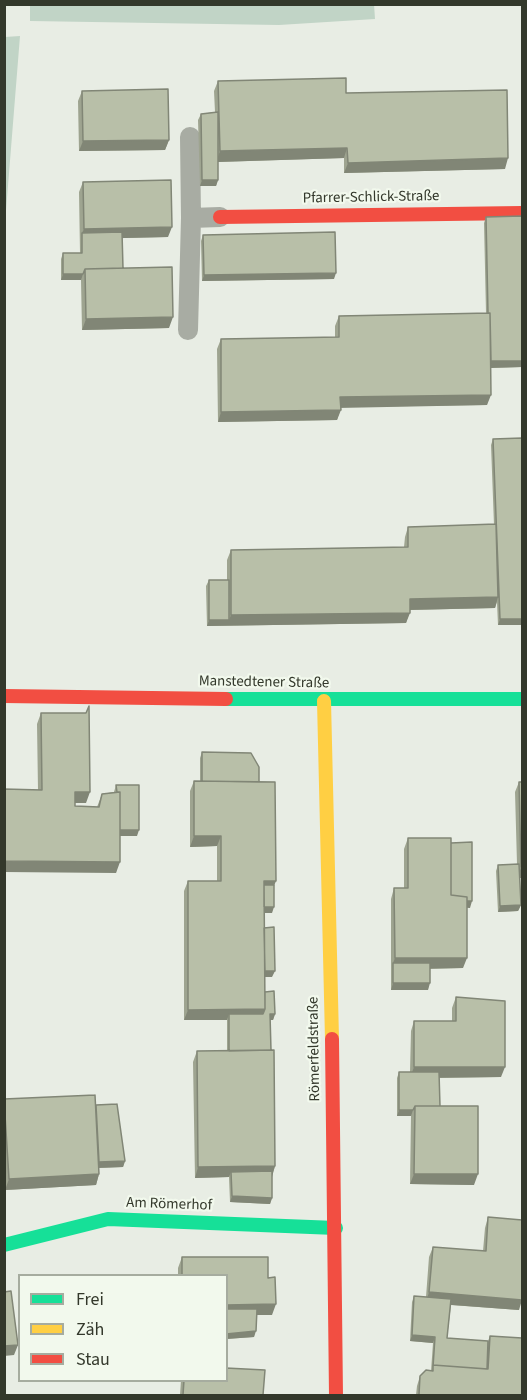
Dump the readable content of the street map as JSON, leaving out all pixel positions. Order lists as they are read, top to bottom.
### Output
{
  "streets": {
    "street": [
      "Pfarrer-Schlick-Straße",
      "Manstedtener Straße",
      "Römerfeldstraße",
      "Am Römerhof"
    ]
  },
  "crossings": [
    ["Manstedtener Straße", "Römerfeldstraße"],
    ["Römerfeldstraße", "Am Römerhof"]
  ],
  "legend": ["Frei", "Zäh", "Stau"]
}
